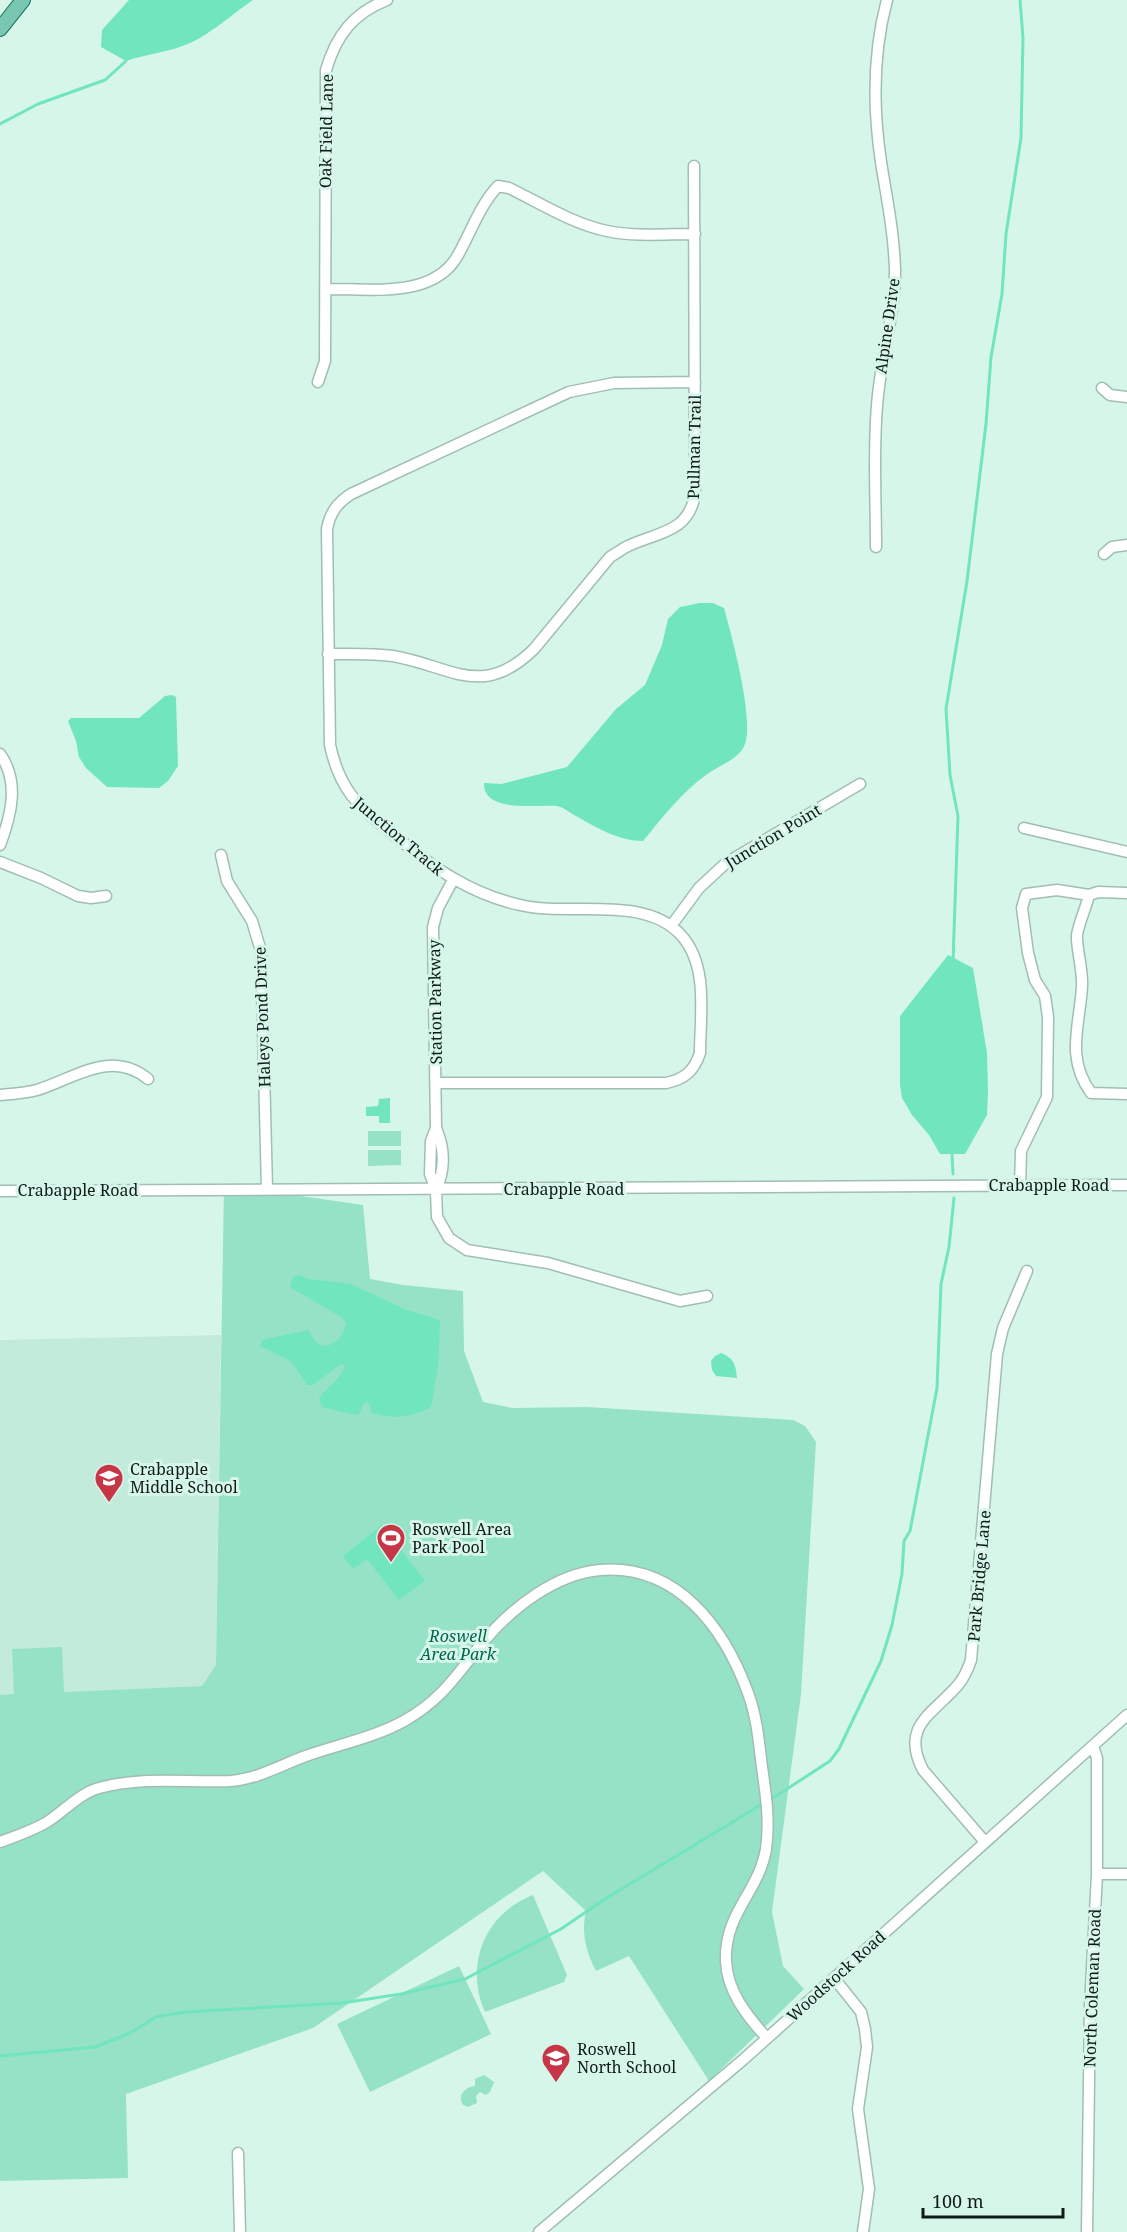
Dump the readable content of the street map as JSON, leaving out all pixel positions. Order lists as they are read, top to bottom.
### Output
{
  "streets": {
    "street": [
      "Oak Field Lane",
      "Alpine Drive",
      "Pullman Trail",
      "Junction Track",
      "Junction Point",
      "Station Parkway",
      "Haleys Pond Drive",
      "Crabapple Road",
      "Park Bridge Lane",
      "Woodstock Road",
      "North Coleman Road"
    ]
  },
  "crossings": [
    ["Pullman Trail", "Junction Track"],
    ["Junction Track", "Junction Point"],
    ["Junction Track", "Station Parkway"],
    ["Station Parkway", "Crabapple Road"],
    ["Haleys Pond Drive", "Crabapple Road"],
    ["Park Bridge Lane", "Woodstock Road"],
    ["Woodstock Road", "North Coleman Road"]
  ],
  "parks": ["Roswell Area Park"],
  "places": {
    "school or university": ["Crabapple Middle School", "Roswell North School"],
    "sports": ["Roswell Area Park Pool"]
  },
  "scale_bar": "100 m"
}
